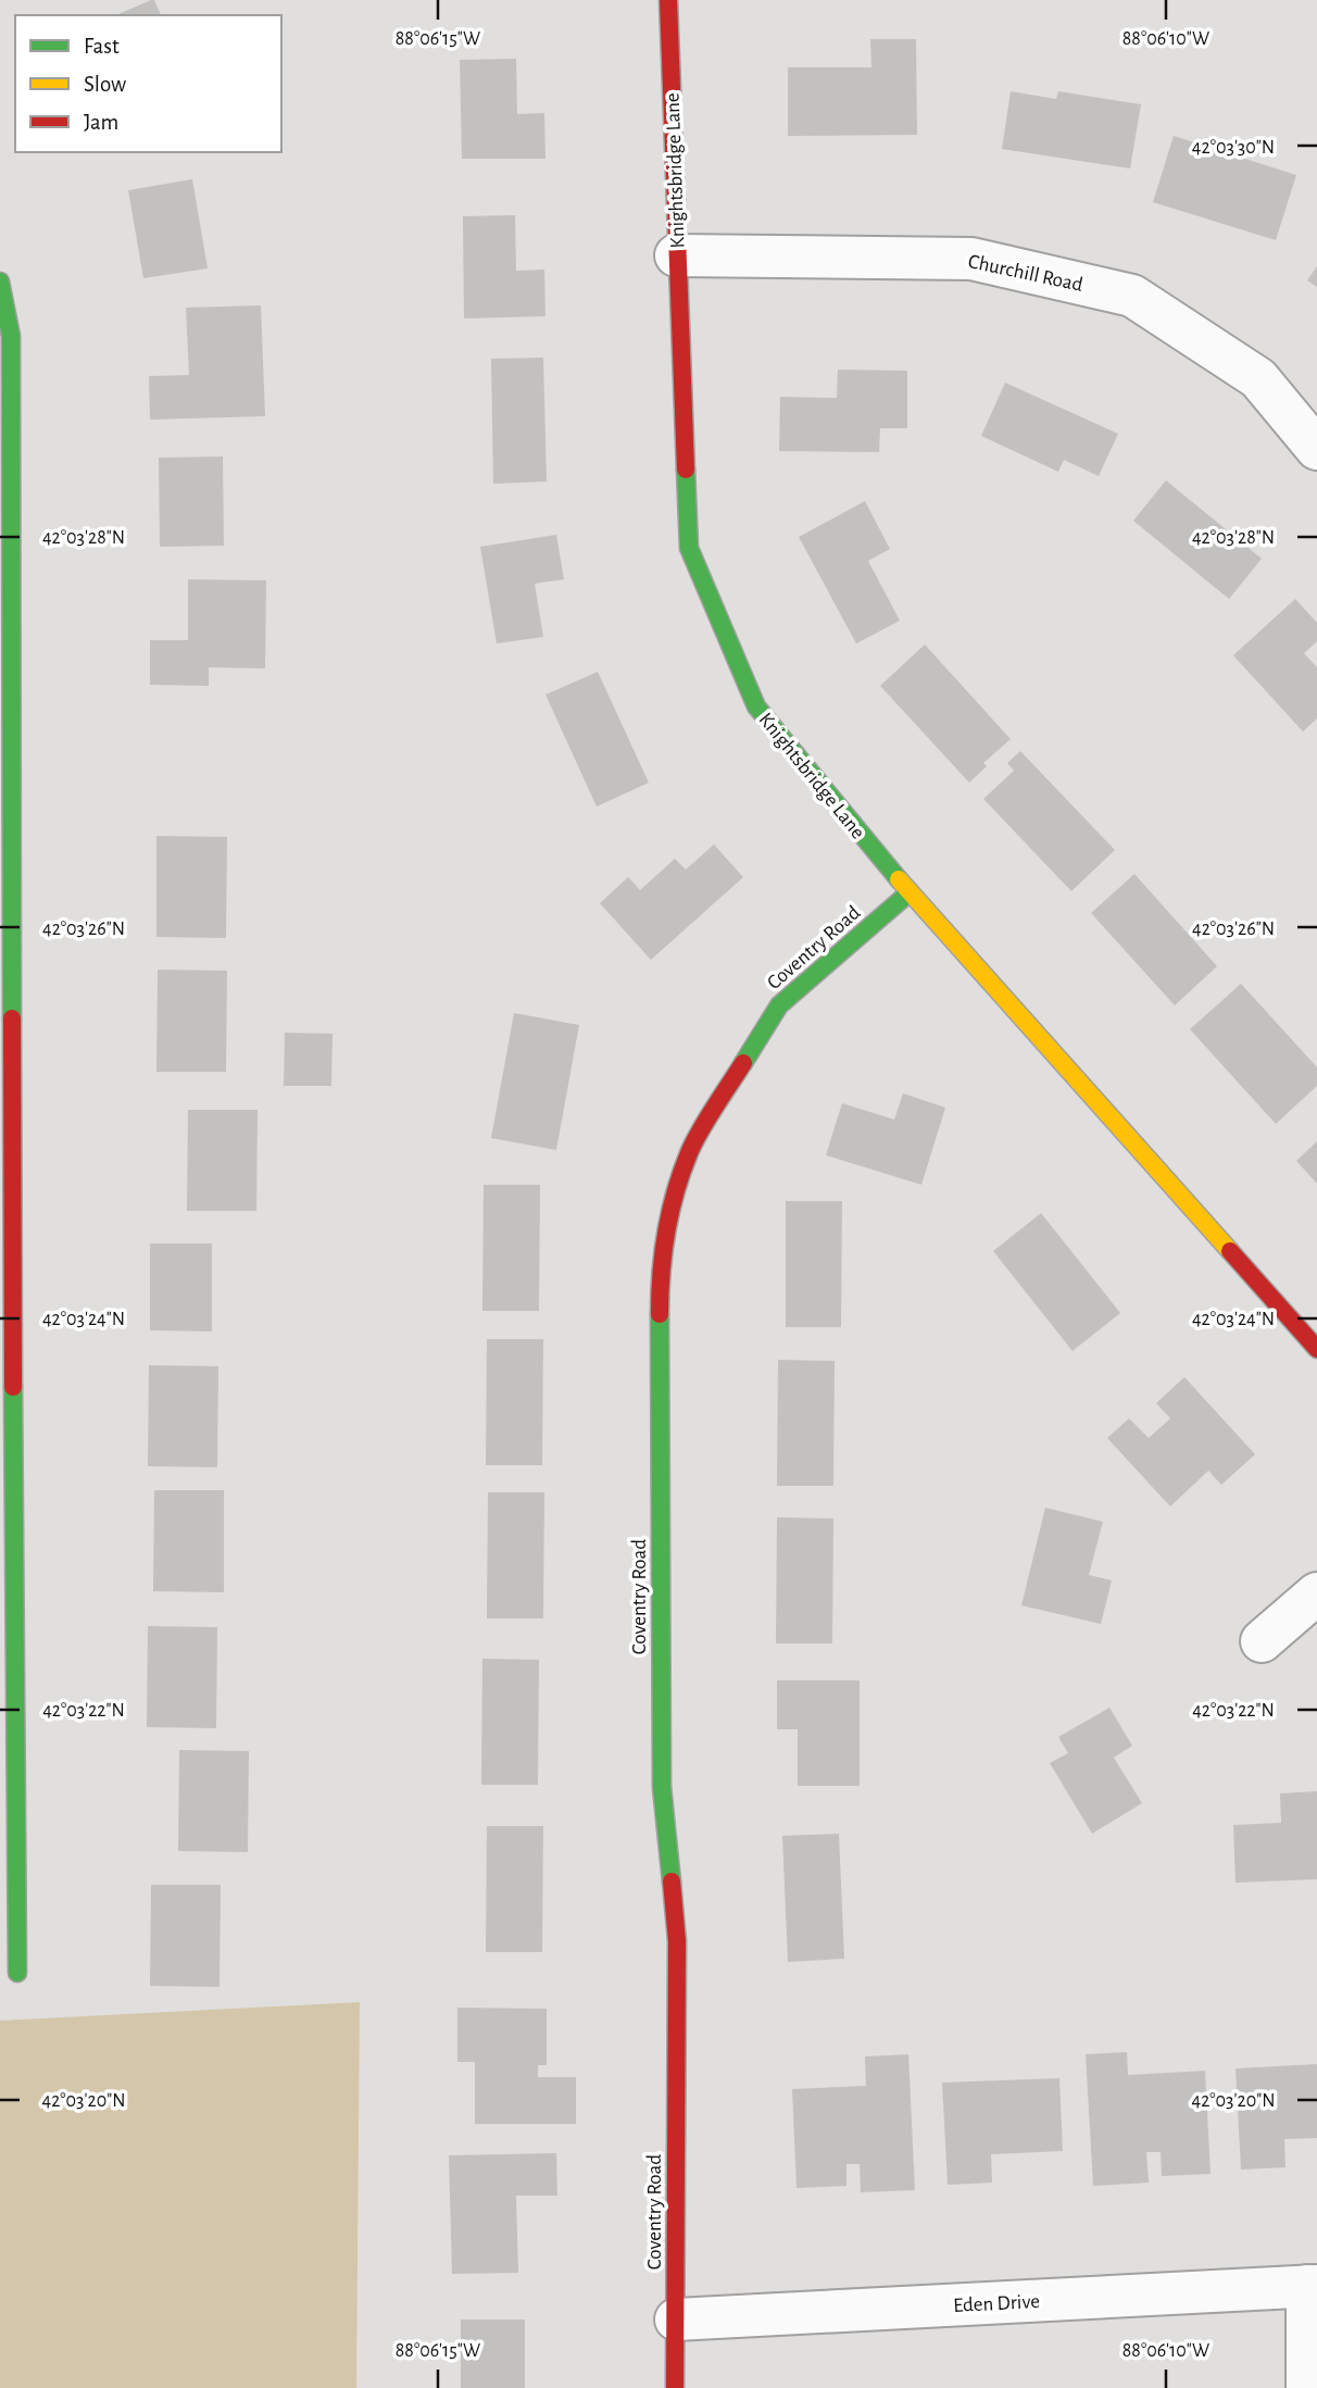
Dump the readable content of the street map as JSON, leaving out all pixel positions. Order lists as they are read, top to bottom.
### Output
{
  "streets": {
    "street": [
      "Knightsbridge Lane",
      "Churchill Road",
      "Coventry Road",
      "Eden Drive"
    ]
  },
  "crossings": [
    ["Knightsbridge Lane", "Churchill Road"],
    ["Knightsbridge Lane", "Coventry Road"],
    ["Coventry Road", "Eden Drive"]
  ],
  "legend": ["Fast", "Slow", "Jam"],
  "coordinates": [
    "88°06'15\"W",
    "88°06'10\"W",
    "42°03'30\"N",
    "42°03'28\"N",
    "42°03'26\"N",
    "42°03'24\"N",
    "42°03'22\"N",
    "42°03'20\"N"
  ]
}
